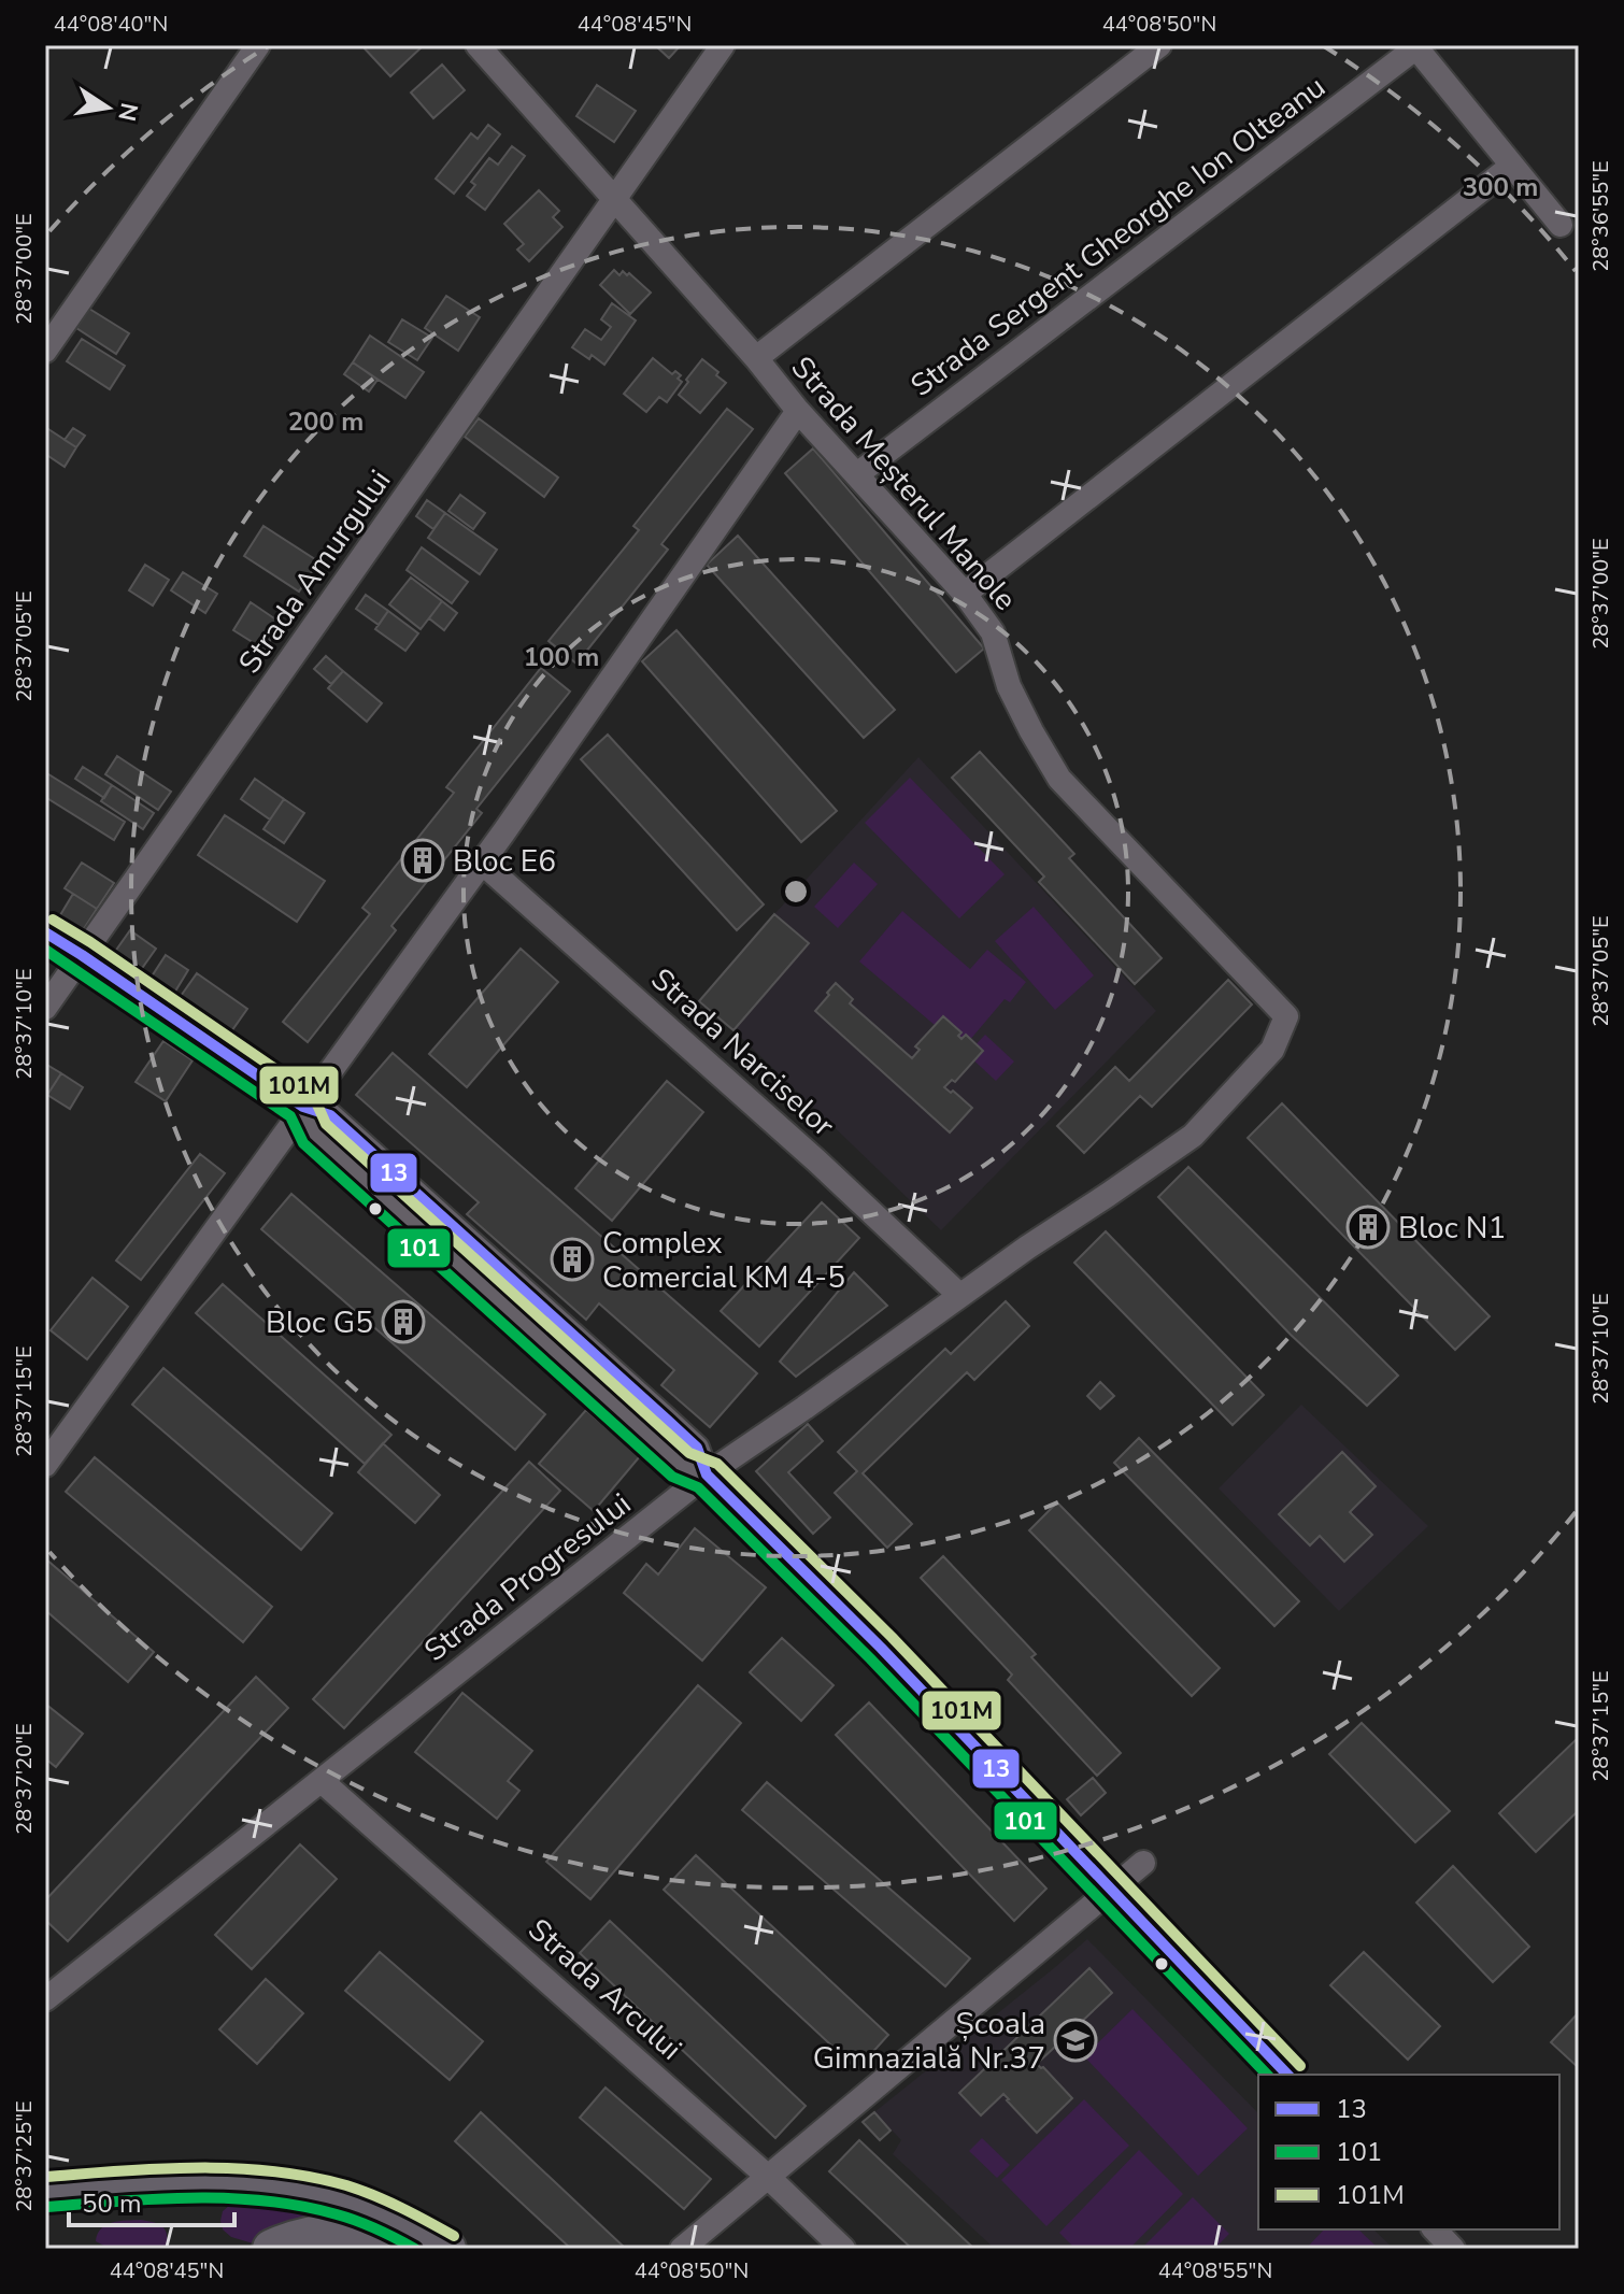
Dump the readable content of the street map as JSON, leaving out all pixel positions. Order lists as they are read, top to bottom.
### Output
{
  "streets": {
    "street": [
      "Strada Sergent Gheorghe Ion Olteanu",
      "Strada Meșterul Manole",
      "Strada Amurgului",
      "Strada Narciselor",
      "Strada Progresului",
      "Strada Arcului"
    ]
  },
  "crossings": [
    ["Strada Sergent Gheorghe Ion Olteanu", "Strada Meșterul Manole"],
    ["Strada Meșterul Manole", "Strada Amurgului"],
    ["Strada Meșterul Manole", "Strada Progresului"],
    ["Strada Narciselor", "Strada Progresului"],
    ["Strada Progresului", "Strada Arcului"]
  ],
  "places": {
    "building": [
      "Bloc E6",
      "Bloc N1",
      "Complex Comercial KM 4-5",
      "Bloc G5"
    ],
    "school or university": ["Școala Gimnazială Nr.37"]
  },
  "lines": ["transit line 101M", "transit line 13", "transit line 101"],
  "legend": ["13", "101", "101M"],
  "scale_bar": "50 m",
  "north": "right",
  "coordinates": [
    "44°08'40\"N",
    "44°08'45\"N",
    "44°08'50\"N",
    "28°36'55\"E",
    "28°37'00\"E",
    "28°37'05\"E",
    "28°37'10\"E",
    "28°37'15\"E",
    "28°37'20\"E",
    "28°37'25\"E",
    "44°08'55\"N"
  ],
  "rings": ["300 m", "200 m", "100 m"]
}
